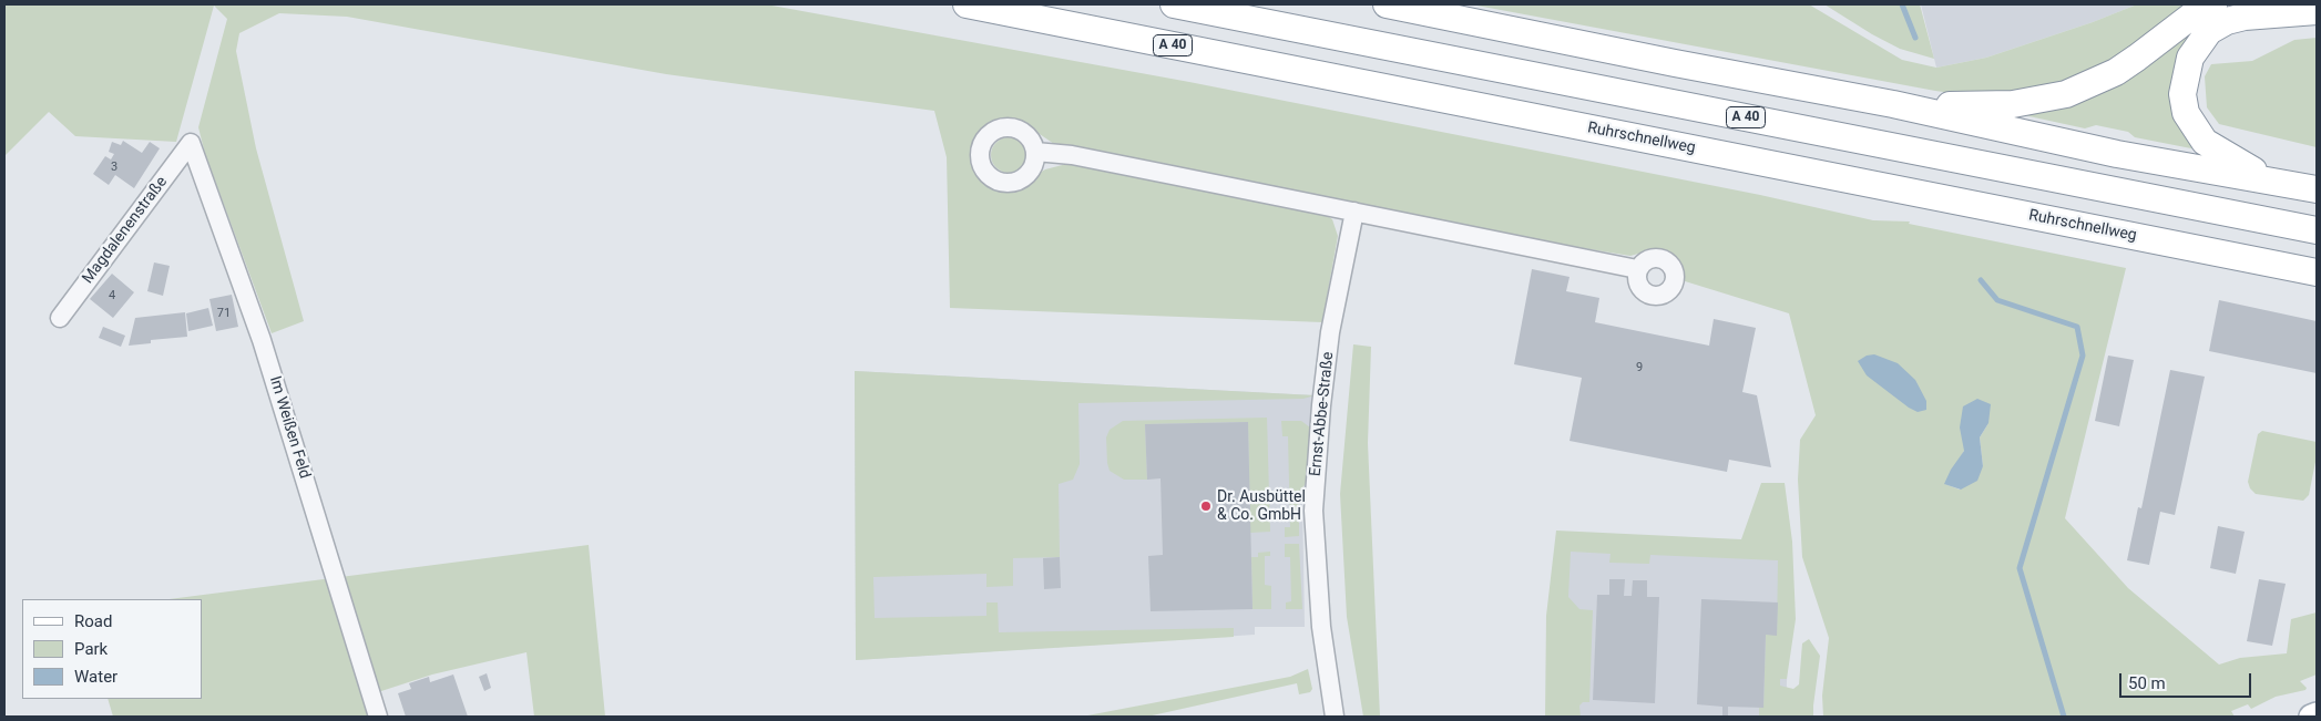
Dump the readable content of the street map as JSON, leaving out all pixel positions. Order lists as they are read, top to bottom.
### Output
{
  "streets": {
    "highway": ["A 40", "Ruhrschnellweg"],
    "street": ["Magdalenenstraße", "Ernst-Abbe-Straße", "Im Weißen Feld"]
  },
  "crossings": [
    ["Magdalenenstraße", "Im Weißen Feld"]
  ],
  "places": ["Dr. Ausbüttel & Co. GmbH"],
  "house_numbers": [
    "3",
    "4",
    "71",
    "9"
  ],
  "legend": ["Road", "Park", "Water"],
  "scale_bar": "50 m"
}
